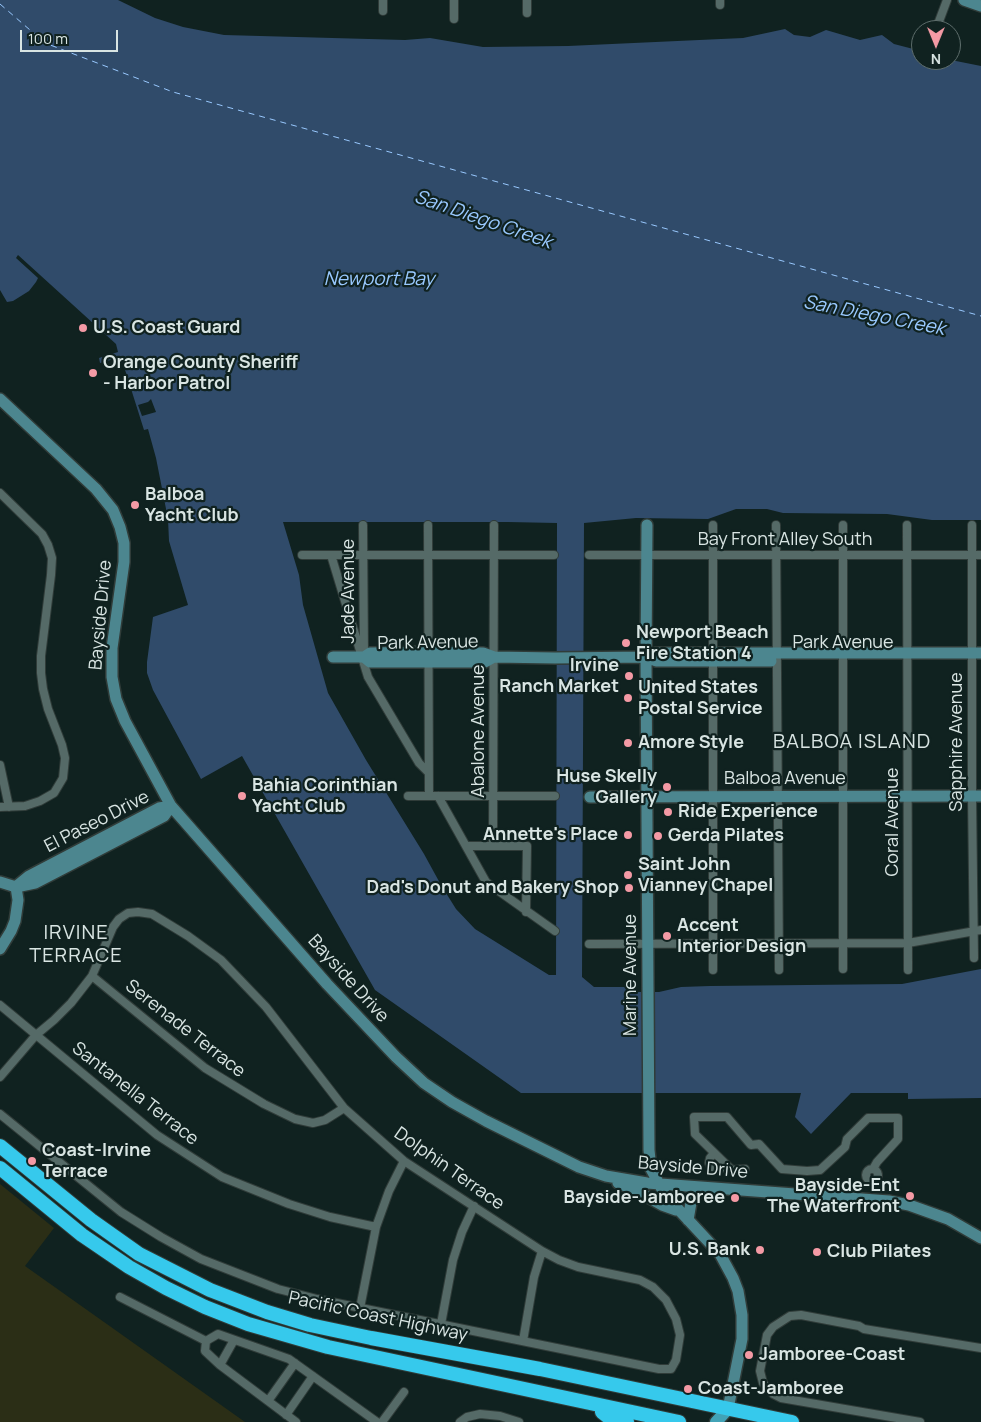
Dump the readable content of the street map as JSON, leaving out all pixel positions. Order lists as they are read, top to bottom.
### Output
{
  "streets": {
    "highway": ["Pacific Coast Highway"],
    "street": [
      "Bay Front Alley South",
      "Jade Avenue",
      "Bayside Drive",
      "Park Avenue",
      "Abalone Avenue",
      "Sapphire Avenue",
      "Balboa Avenue",
      "El Paseo Drive",
      "Coral Avenue",
      "Marine Avenue",
      "Serenade Terrace",
      "Santanella Terrace",
      "Dolphin Terrace"
    ]
  },
  "crossings": [
    ["Bay Front Alley South", "Sapphire Avenue"],
    ["Bay Front Alley South", "Coral Avenue"],
    ["Bay Front Alley South", "Marine Avenue"],
    ["Jade Avenue", "Park Avenue"],
    ["Bayside Drive", "El Paseo Drive"],
    ["Bayside Drive", "Marine Avenue"],
    ["Park Avenue", "Abalone Avenue"],
    ["Park Avenue", "Sapphire Avenue"],
    ["Park Avenue", "Coral Avenue"],
    ["Park Avenue", "Marine Avenue"],
    ["Sapphire Avenue", "Balboa Avenue"],
    ["Balboa Avenue", "Coral Avenue"],
    ["Balboa Avenue", "Marine Avenue"],
    ["Marine Avenue", "Pacific Coast Highway"],
    ["Serenade Terrace", "Dolphin Terrace"]
  ],
  "districts": ["BALBOA ISLAND", "IRVINE TERRACE"],
  "water": ["San Diego Creek", "Newport Bay"],
  "places": [
    "U.S. Coast Guard",
    "Orange County Sheriff - Harbor Patrol",
    "Balboa Yacht Club",
    "Newport Beach Fire Station 4",
    "Irvine Ranch Market",
    "United States Postal Service",
    "Amore Style",
    "Huse Skelly Gallery",
    "Bahia Corinthian Yacht Club",
    "Ride Experience",
    "Annette's Place",
    "Gerda Pilates",
    "Saint John Vianney Chapel",
    "Dad's Donut and Bakery Shop",
    "Accent Interior Design",
    "Coast-Irvine Terrace",
    "Bayside-Ent The Waterfront",
    "Bayside-Jamboree",
    "U.S. Bank",
    "Club Pilates",
    "Jamboree-Coast",
    "Coast-Jamboree"
  ],
  "scale_bar": "100 m",
  "north": "bottom"
}
